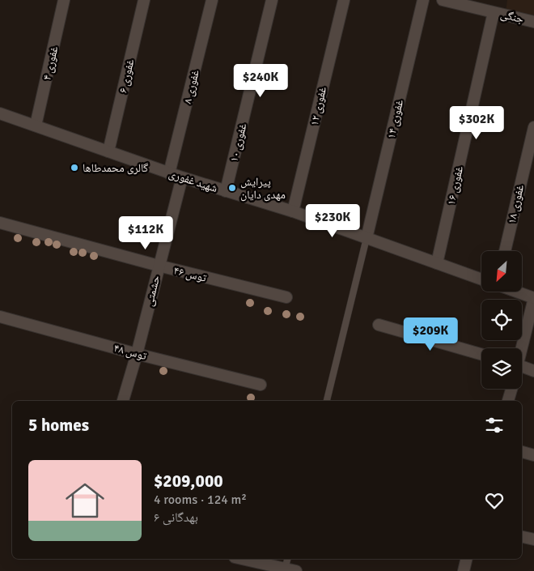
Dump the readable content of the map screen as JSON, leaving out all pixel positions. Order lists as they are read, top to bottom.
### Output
{
  "streets": {
    "street": [
      "جنگی",
      "غفوری ۴",
      "غفوری ۶",
      "غفوری ۸",
      "غفوری ۱۲",
      "غفوری ۱۴",
      "غفوری ۱۰",
      "شهید غفوری",
      "غفوری ۱۶",
      "غفوری ۱۸",
      "توس ۴۶",
      "حشمتی",
      "توس ۴۸"
    ]
  },
  "crossings": [
    ["جنگی", "غفوری ۱۶"],
    ["غفوری ۴", "شهید غفوری"],
    ["غفوری ۶", "شهید غفوری"],
    ["غفوری ۸", "شهید غفوری"],
    ["غفوری ۱۲", "شهید غفوری"],
    ["غفوری ۱۴", "شهید غفوری"],
    ["غفوری ۱۰", "شهید غفوری"],
    ["شهید غفوری", "غفوری ۱۶"],
    ["شهید غفوری", "حشمتی"],
    ["توس ۴۶", "حشمتی"],
    ["حشمتی", "توس ۴۸"]
  ],
  "places": ["گالری محمدطاها", "پیرایش مهدی دایان"],
  "north": "bottom left",
  "page": {
    "price": [
      "$240K",
      "$302K",
      "$230K",
      "$112K",
      "$209K"
    ],
    "heading": "5 homes",
    "list": [
      {
        "name": "$209,000",
        "note": "4 rooms · 124 m² · بهدگانی ۶"
      }
    ]
  }
}
